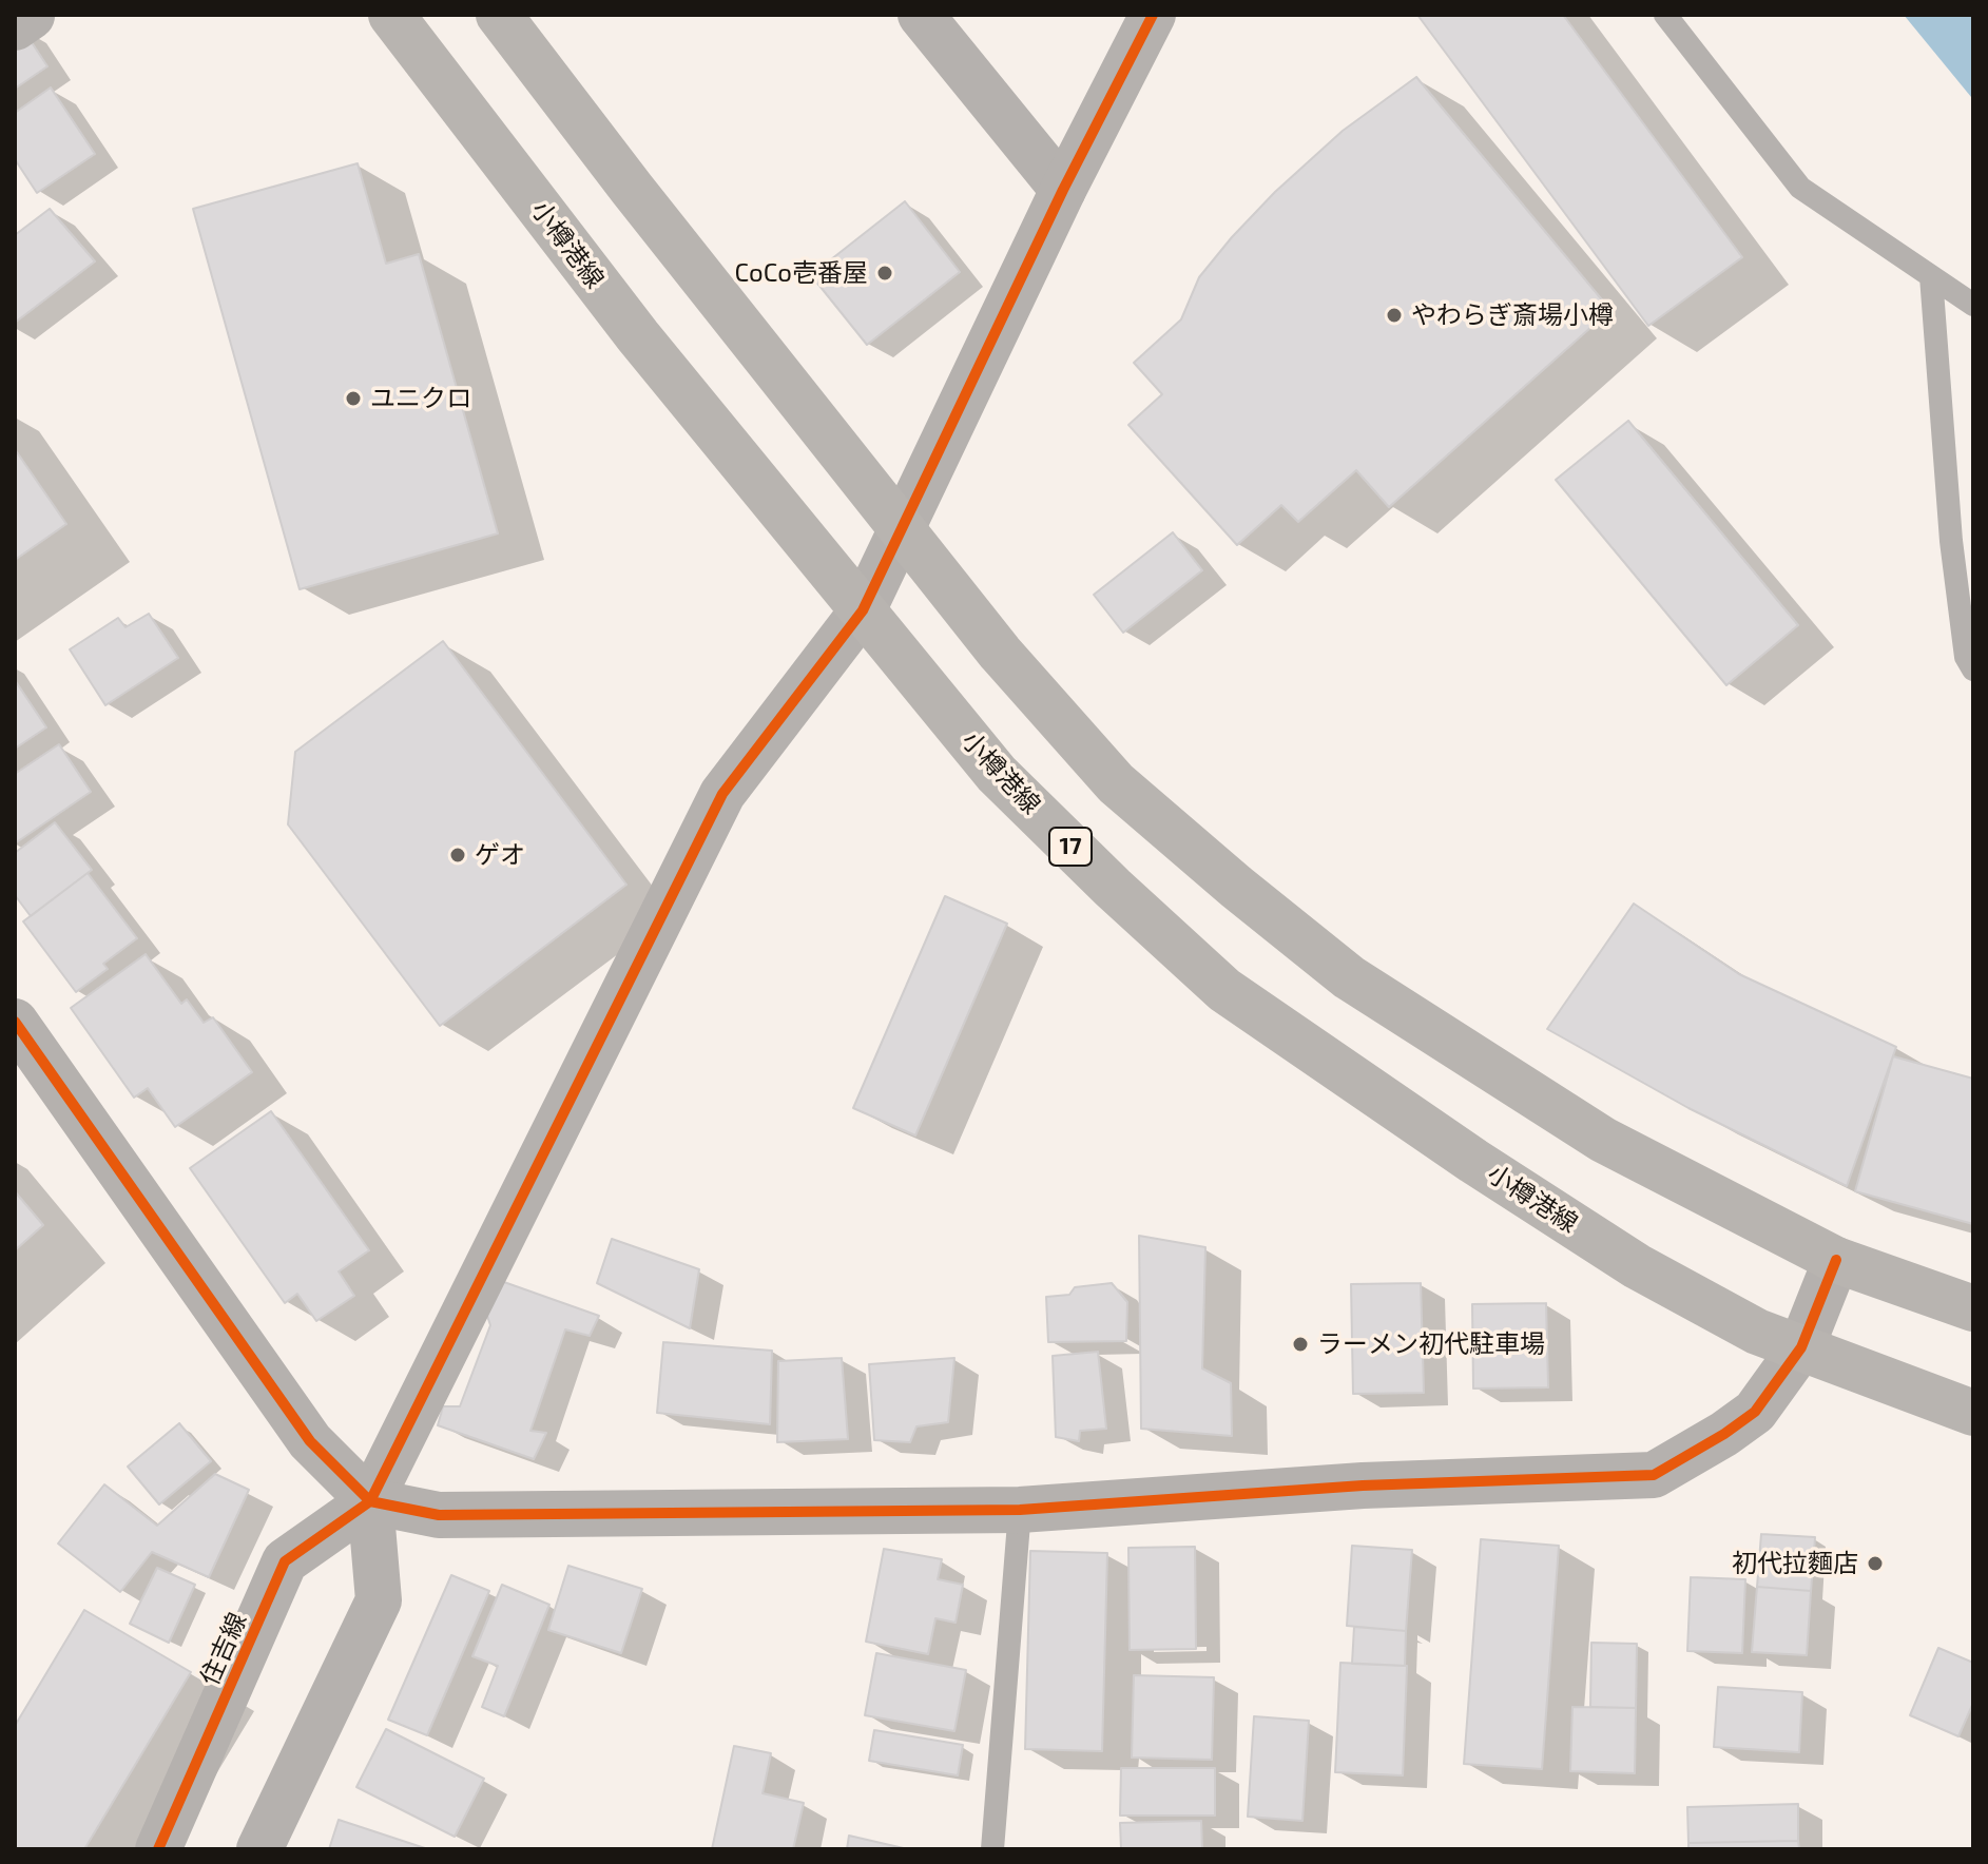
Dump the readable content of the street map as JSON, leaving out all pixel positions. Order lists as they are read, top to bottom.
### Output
{
  "streets": {
    "main road": ["小樽港線", "17"],
    "street": ["住吉線"]
  },
  "places": [
    "CoCo壱番屋",
    "やわらぎ斎場小樽",
    "ユニクロ",
    "ゲオ",
    "ラーメン初代駐車場",
    "初代拉麵店"
  ]
}
